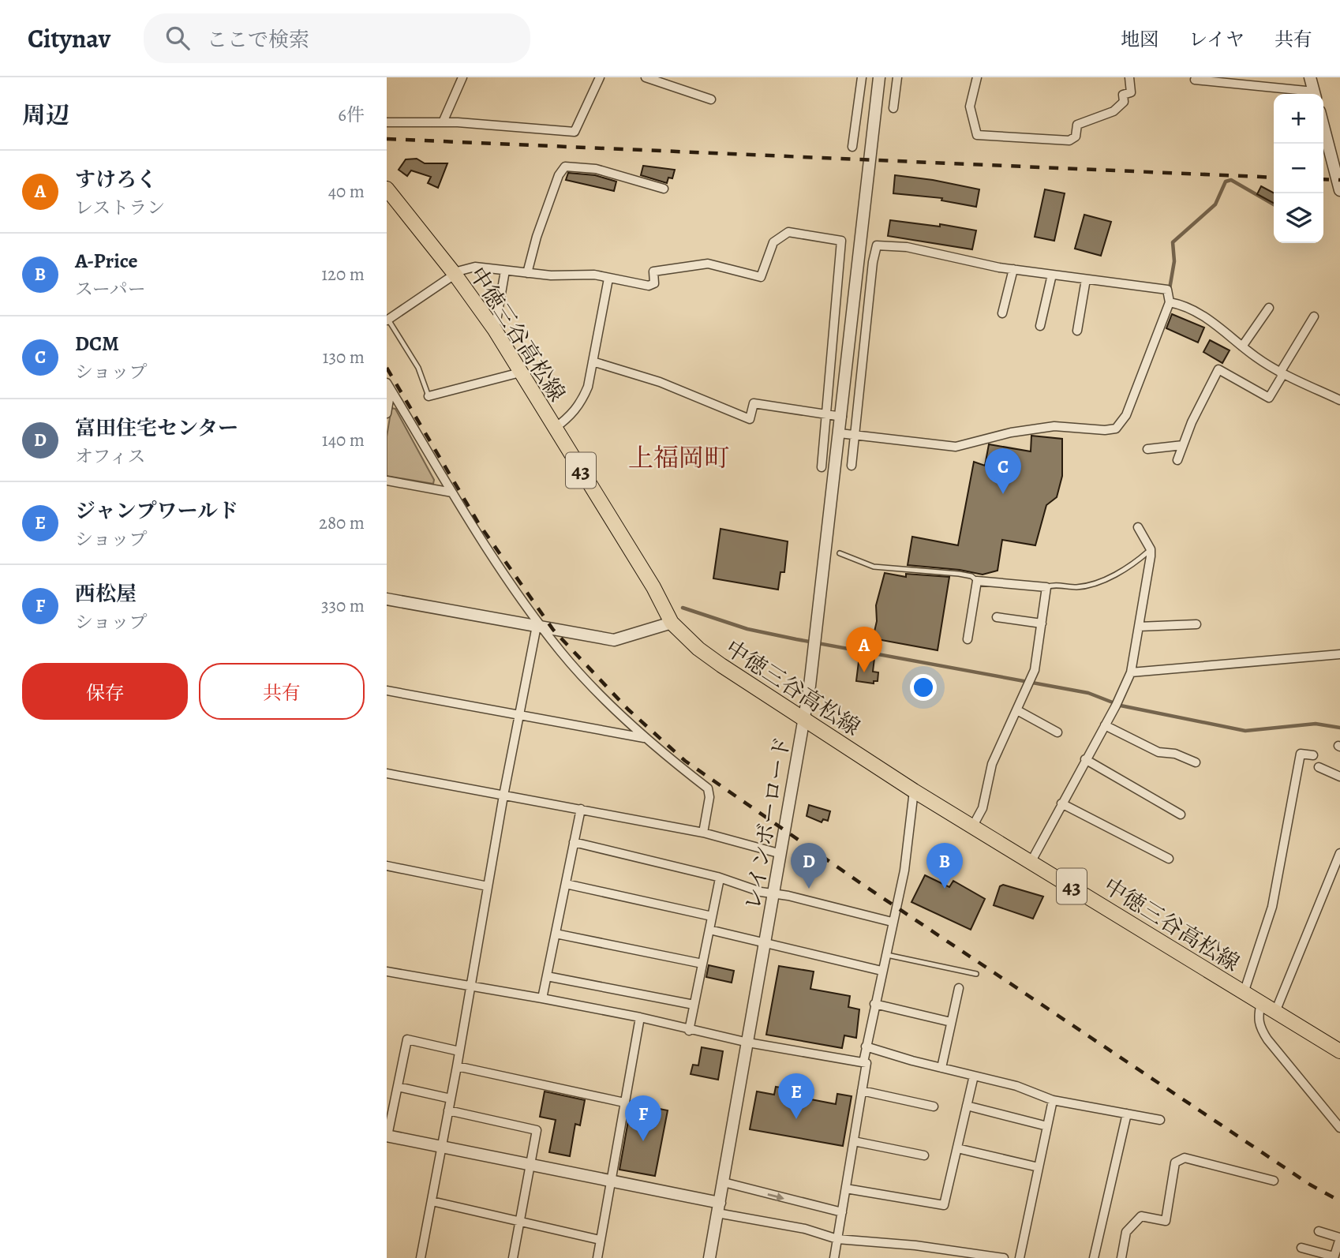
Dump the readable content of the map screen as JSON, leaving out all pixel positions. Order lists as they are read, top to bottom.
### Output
{
  "streets": {
    "main road": ["中徳三谷高松線", "43"],
    "street": ["レインボーロード"]
  },
  "crossings": [
    ["中徳三谷高松線", "レインボーロード"]
  ],
  "districts": ["上福岡町"],
  "page": {
    "header": "Citynav",
    "search": "ここで検索",
    "nav": ["地図", "レイヤ", "共有"],
    "heading": ["周辺", "6件"],
    "map_buttons": ["+", "−"],
    "list": [
      {
        "mark": "A",
        "name": "すけろく",
        "note": "レストラン",
        "value": "40 m"
      },
      {
        "mark": "B",
        "name": "A-Price",
        "note": "スーパー",
        "value": "120 m"
      },
      {
        "mark": "C",
        "name": "DCM",
        "note": "ショップ",
        "value": "130 m"
      },
      {
        "mark": "D",
        "name": "富田住宅センター",
        "note": "オフィス",
        "value": "140 m"
      },
      {
        "mark": "E",
        "name": "ジャンプワールド",
        "note": "ショップ",
        "value": "280 m"
      },
      {
        "mark": "F",
        "name": "西松屋",
        "note": "ショップ",
        "value": "330 m"
      }
    ],
    "pins": [
      "C",
      "A",
      "B",
      "D",
      "E",
      "F"
    ],
    "buttons": ["保存", "共有"]
  }
}
